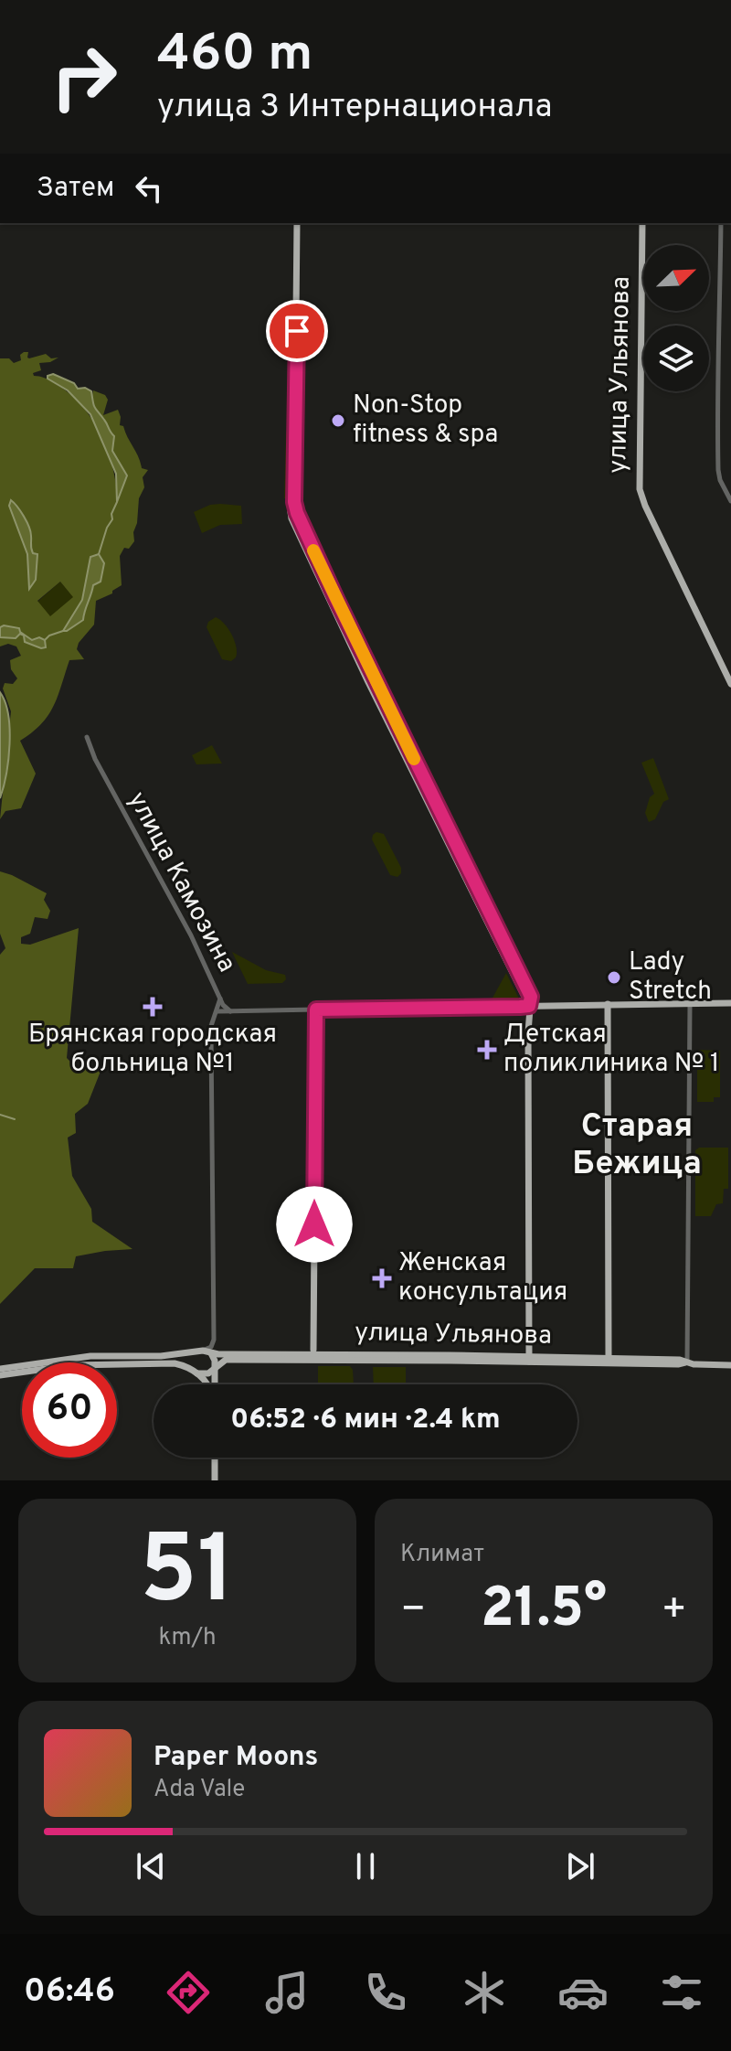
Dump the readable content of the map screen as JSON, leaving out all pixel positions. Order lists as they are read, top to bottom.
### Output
{
  "streets": {
    "main road": ["улица Ульянова"],
    "street": ["улица Камозина"]
  },
  "crossings": [
    ["улица Ульянова", "улица Камозина"]
  ],
  "districts": ["Cтарая Бежица"],
  "places": {
    "other": ["Non-Stop fitness & spa", "Lady Stretch"],
    "health": ["Брянская городская больница №1", "Детская поликлиника № 1", "Женская консультация"]
  },
  "north": "top right",
  "page": {
    "turn": ["460 m", "улица 3 Интернационала"],
    "then": "Затем",
    "limit": "60",
    "trip": "06:52 · 6 мин · 2.4 km",
    "tile": [
      ["51", "km/h"],
      "Климат"
    ],
    "heat": ["−", "21.5°", "+"],
    "song": ["Paper Moons", "Ada Vale"],
    "tabs": "06:46"
  }
}
